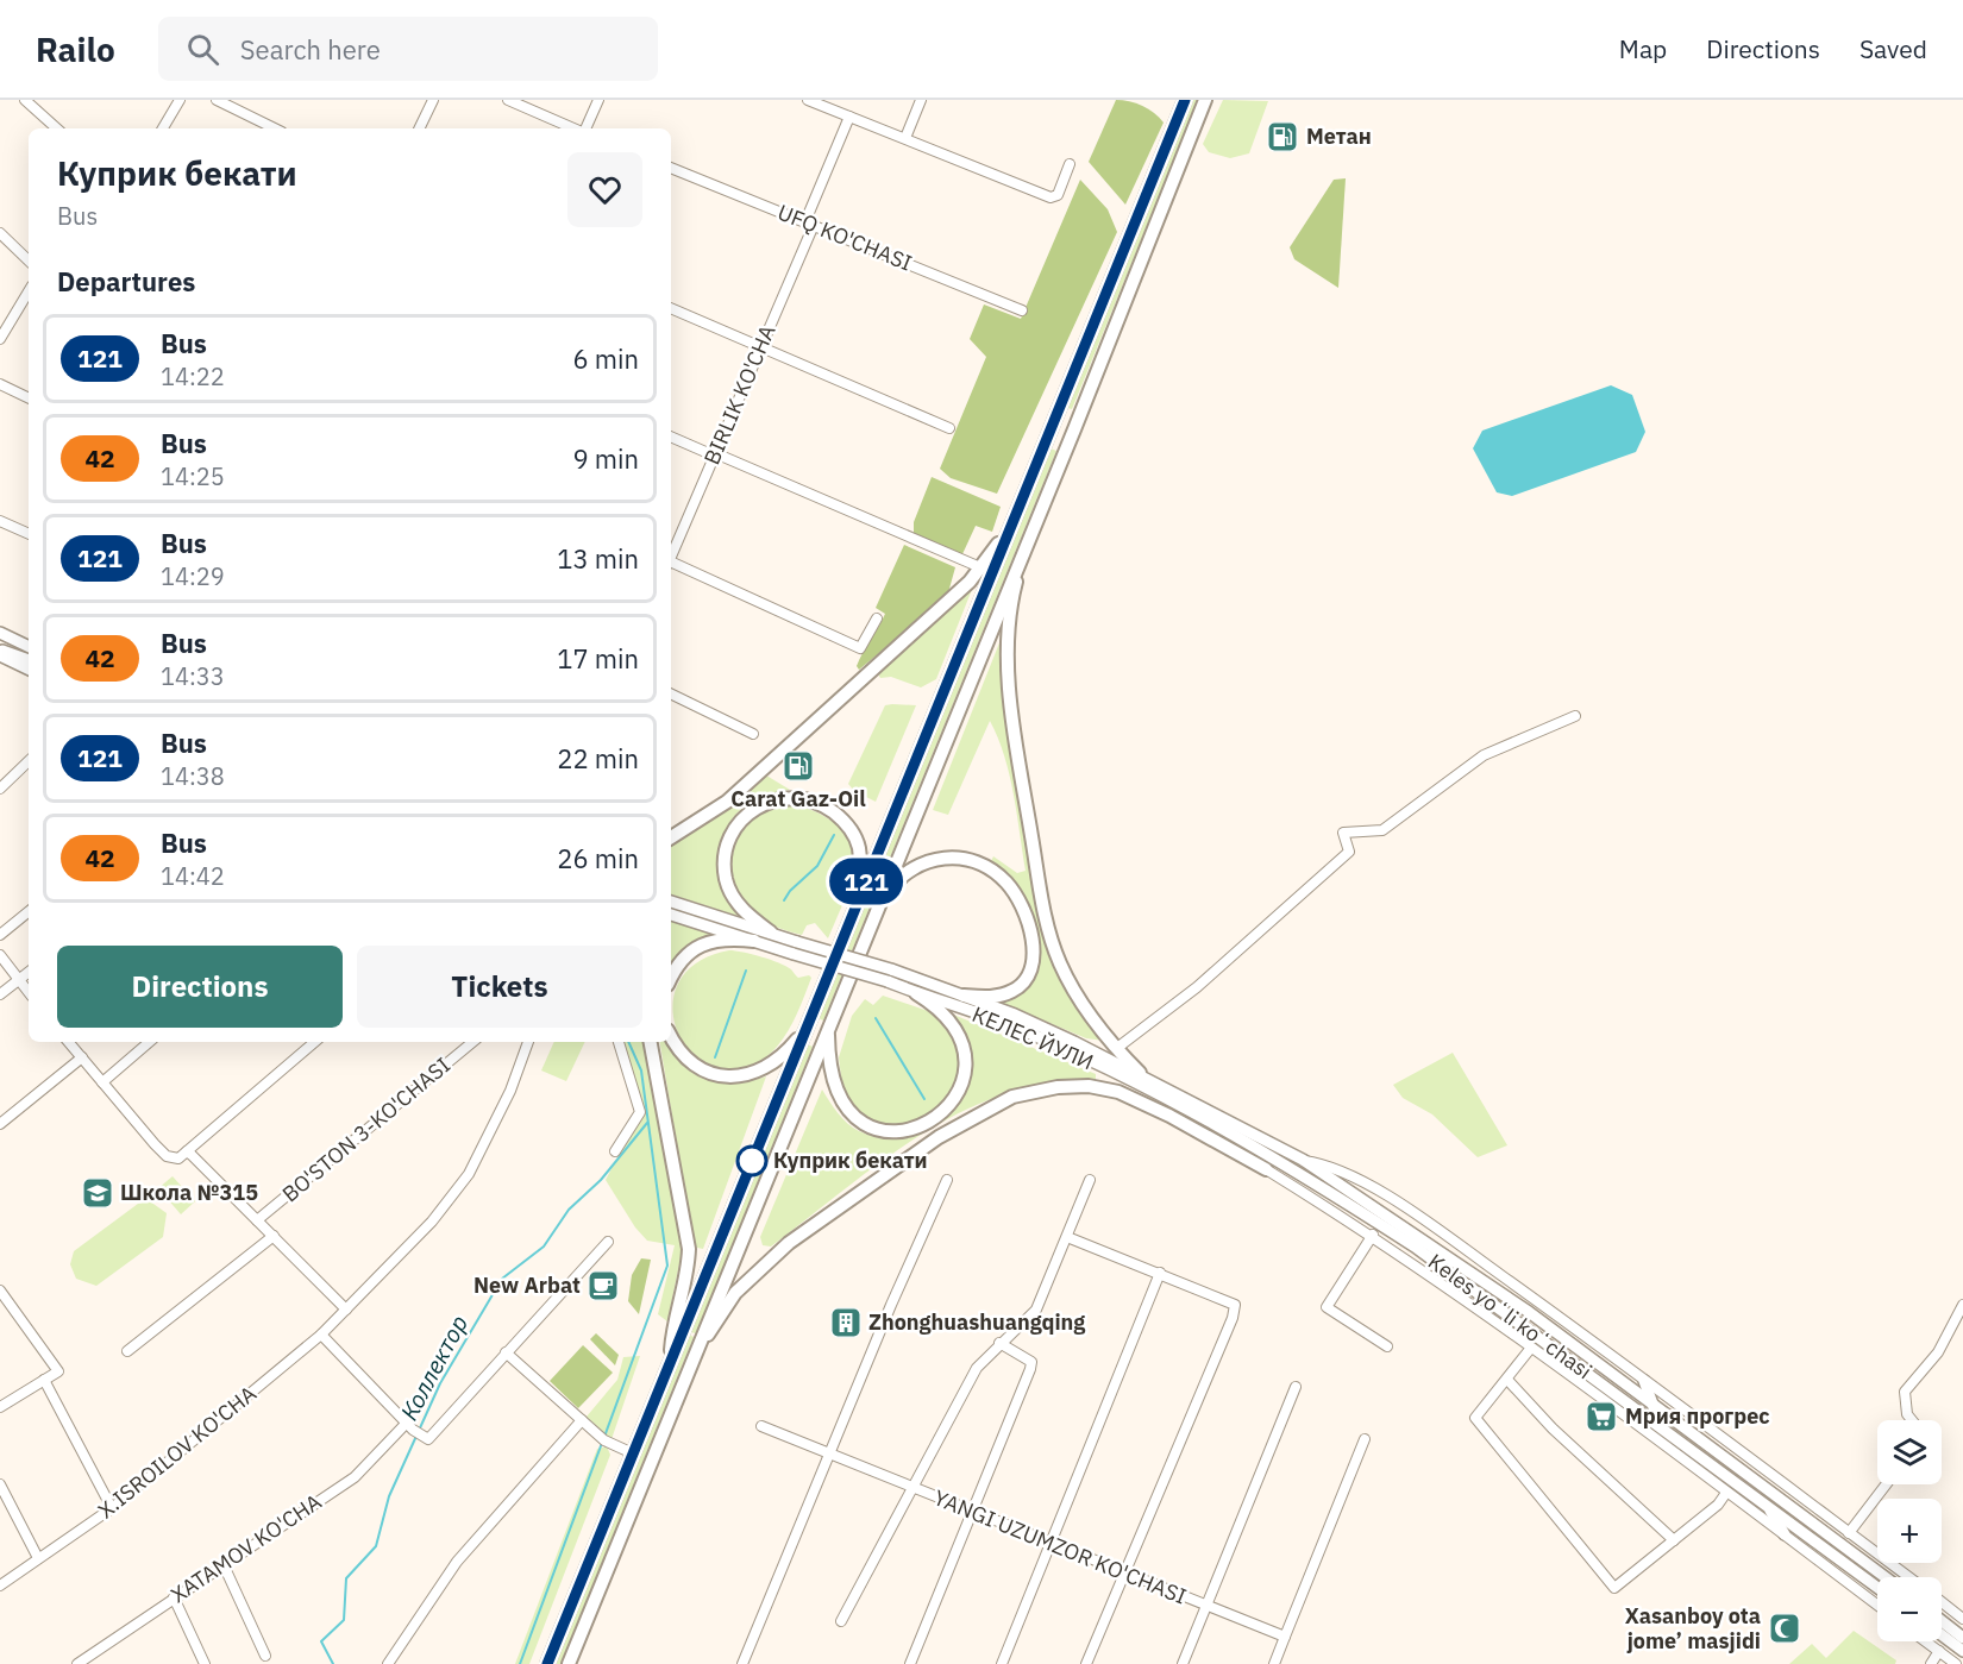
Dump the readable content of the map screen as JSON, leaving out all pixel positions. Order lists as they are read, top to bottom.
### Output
{
  "streets": {
    "main road": ["КЕЛЕС ЙУЛИ", "Keles yoʻli koʻchasi"],
    "street": [
      "UFQ KO'CHASI",
      "BIRLIK KO'CHA",
      "BO'STON 3-KO'CHASI",
      "X.ISROILOV KO'CHA",
      "YANGI UZUMZOR KO'CHASI",
      "XATAMOV KO'CHA"
    ]
  },
  "crossings": [
    ["UFQ KO'CHASI", "BIRLIK KO'CHA"],
    ["КЕЛЕС ЙУЛИ", "Keles yoʻli koʻchasi"]
  ],
  "water": ["Коллектор"],
  "places": {
    "fuel station": ["Метан", "Carat Gaz-Oil"],
    "other": ["Куприк бекати"],
    "school or university": ["Школа №315"],
    "cafe": ["New Arbat"],
    "building": ["Zhonghuashuangqing"],
    "supermarket": ["Мрия прогрес"],
    "mosque": ["Xasanboy ota jome’ masjidi"]
  },
  "lines": ["bus line 121"],
  "page": {
    "header": "Railo",
    "search": "Search here",
    "nav": ["Map", "Directions", "Saved"],
    "on_map": "121",
    "heading": [
      ["Куприк бекати", "Bus"],
      "Departures"
    ],
    "list": [
      {
        "mark": "121",
        "name": "Bus",
        "note": "14:22",
        "value": "6 min"
      },
      {
        "mark": "42",
        "name": "Bus",
        "note": "14:25",
        "value": "9 min"
      },
      {
        "mark": "121",
        "name": "Bus",
        "note": "14:29",
        "value": "13 min"
      },
      {
        "mark": "42",
        "name": "Bus",
        "note": "14:33",
        "value": "17 min"
      },
      {
        "mark": "121",
        "name": "Bus",
        "note": "14:38",
        "value": "22 min"
      },
      {
        "mark": "42",
        "name": "Bus",
        "note": "14:42",
        "value": "26 min"
      }
    ],
    "buttons": ["Directions", "Tickets"],
    "map_buttons": ["+", "−"]
  }
}
